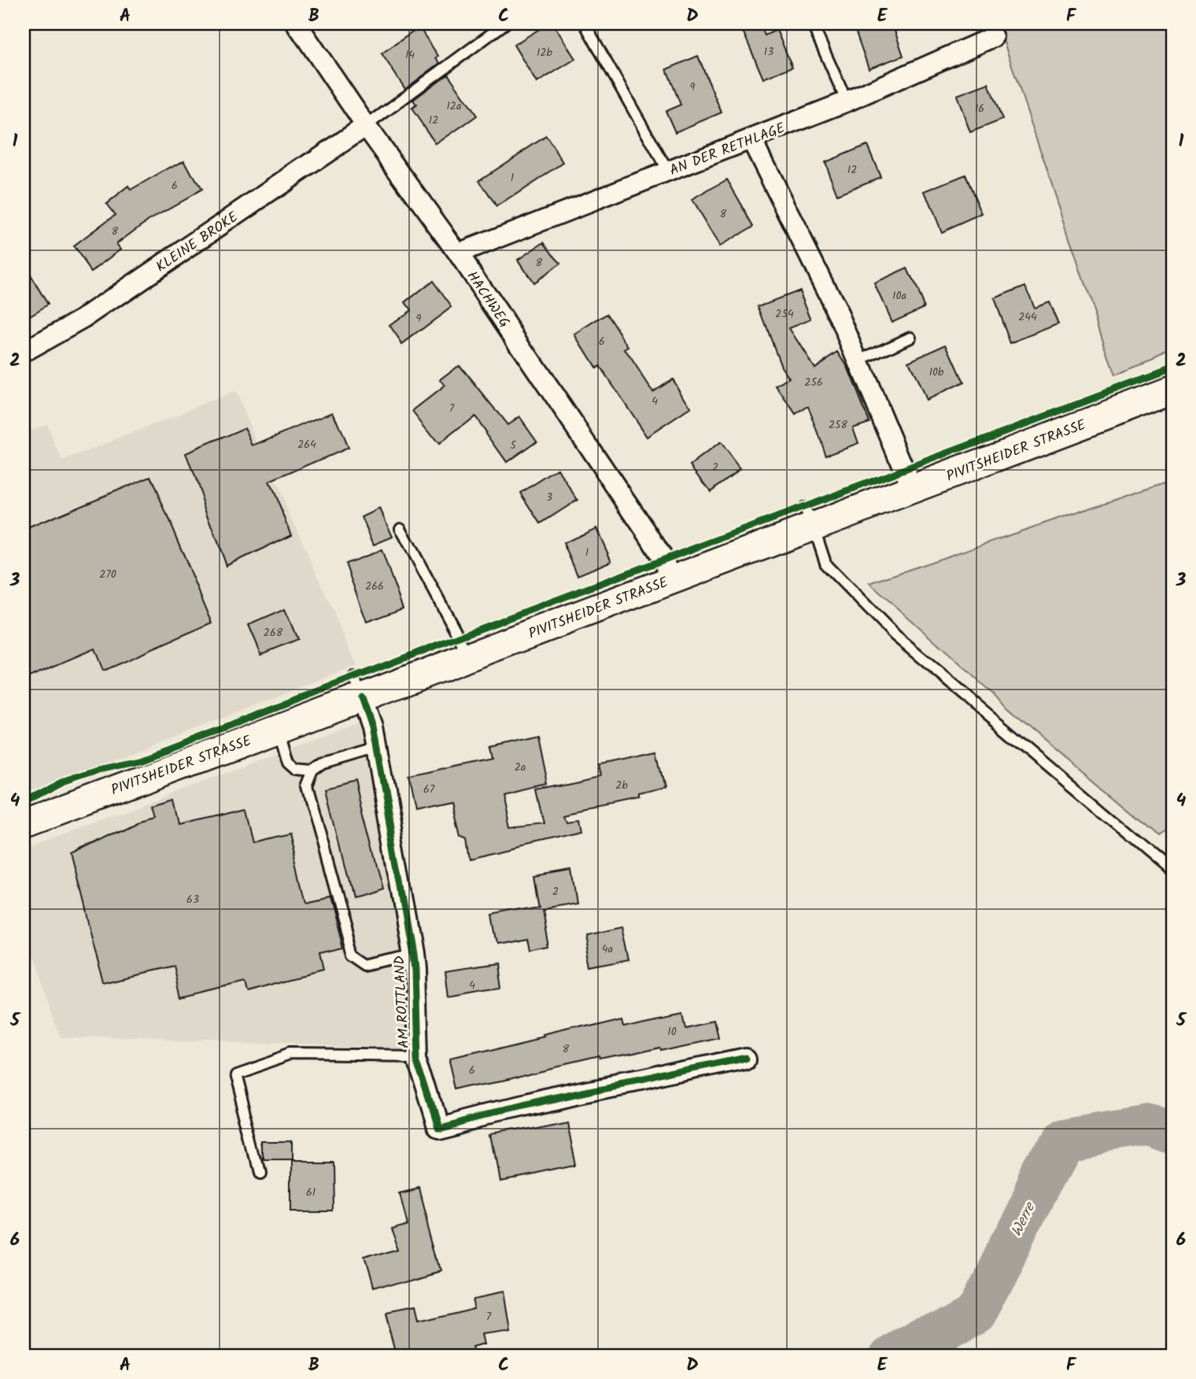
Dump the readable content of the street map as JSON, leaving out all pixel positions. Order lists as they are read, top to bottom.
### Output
{
  "streets": {
    "main road": ["PIVITSHEIDER STRASSE"],
    "street": [
      "AN DER RETHLAGE",
      "KLEINE BROKE",
      "HACHWEG",
      "AM ROTTLAND"
    ]
  },
  "crossings": [
    ["AN DER RETHLAGE", "HACHWEG"],
    ["KLEINE BROKE", "HACHWEG"],
    ["HACHWEG", "PIVITSHEIDER STRASSE"],
    ["PIVITSHEIDER STRASSE", "AM ROTTLAND"]
  ],
  "water": ["Werre"],
  "house_numbers": [
    "13",
    "12b",
    "14",
    "9",
    "12a",
    "16",
    "12",
    "12",
    "1",
    "6",
    "8",
    "8",
    "8",
    "10a",
    "254",
    "244",
    "9",
    "6",
    "10b",
    "256",
    "4",
    "7",
    "258",
    "264",
    "5",
    "2",
    "3",
    "1",
    "270",
    "266",
    "268",
    "2a",
    "2b",
    "67",
    "2",
    "63",
    "4a",
    "4",
    "10",
    "8",
    "6",
    "61",
    "7"
  ],
  "grid": {
    "columns": [
      "A",
      "B",
      "C",
      "D",
      "E",
      "F"
    ],
    "rows": [
      "1",
      "2",
      "3",
      "4",
      "5",
      "6"
    ]
  }
}
